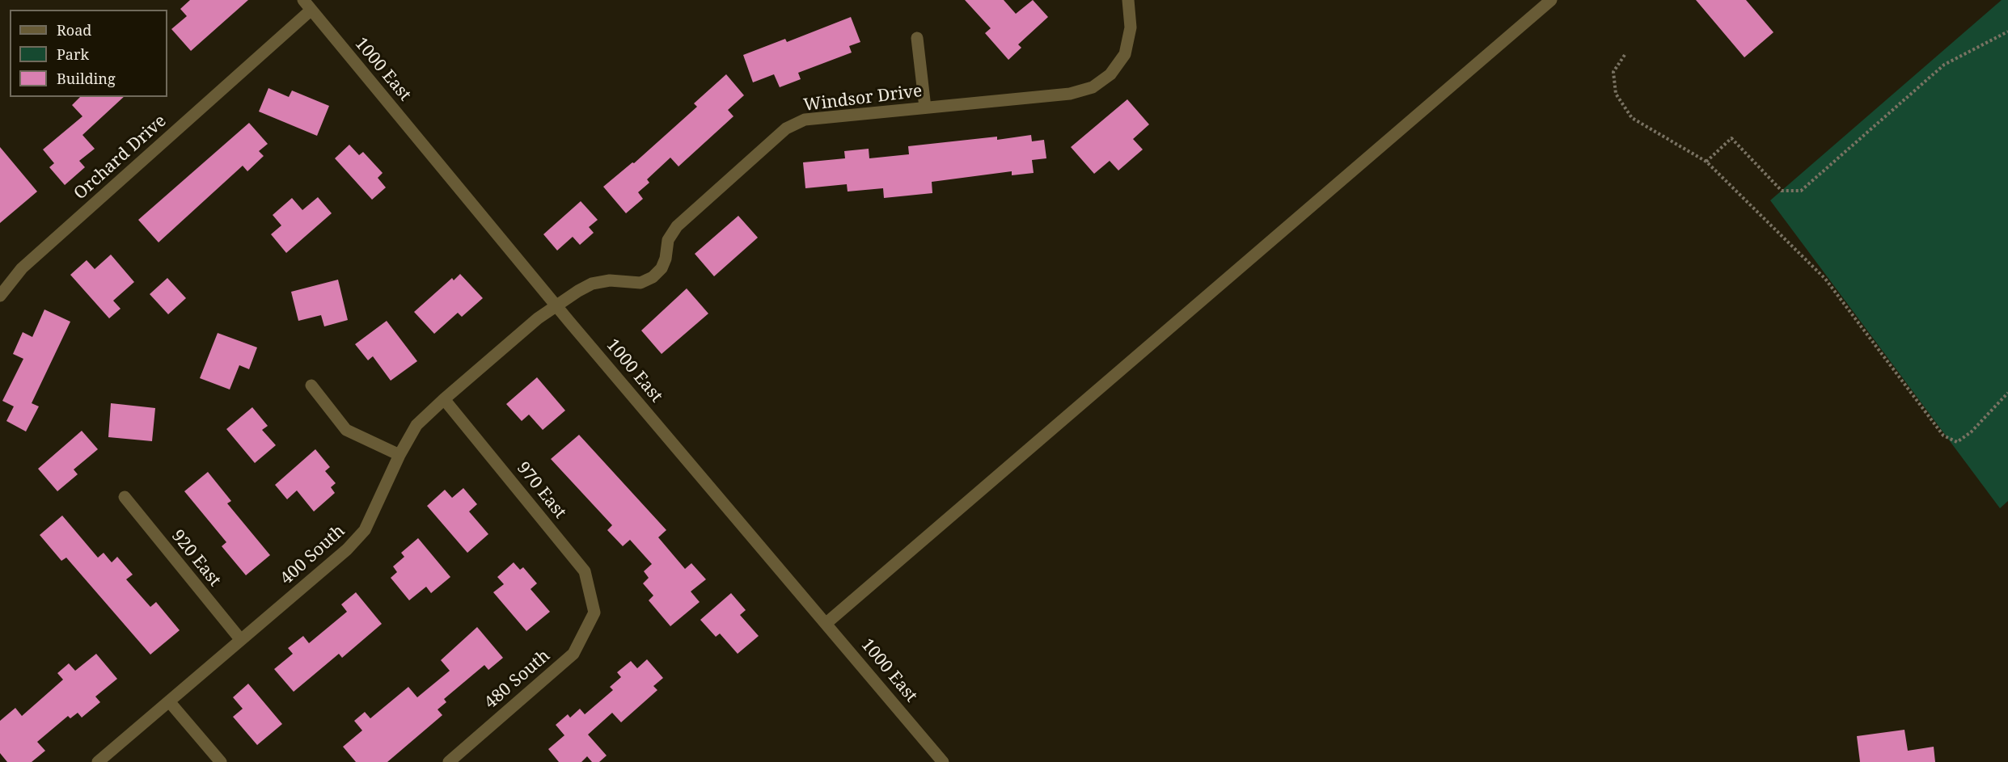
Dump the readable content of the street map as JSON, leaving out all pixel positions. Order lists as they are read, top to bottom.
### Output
{
  "streets": {
    "street": [
      "1000 East",
      "Windsor Drive",
      "Orchard Drive",
      "970 East",
      "400 South",
      "920 East",
      "480 South"
    ]
  },
  "crossings": [
    ["1000 East", "Windsor Drive"],
    ["1000 East", "Orchard Drive"],
    ["1000 East", "400 South"],
    ["Windsor Drive", "400 South"],
    ["970 East", "400 South"],
    ["970 East", "480 South"],
    ["400 South", "920 East"]
  ],
  "legend": ["Road", "Park", "Building"]
}
